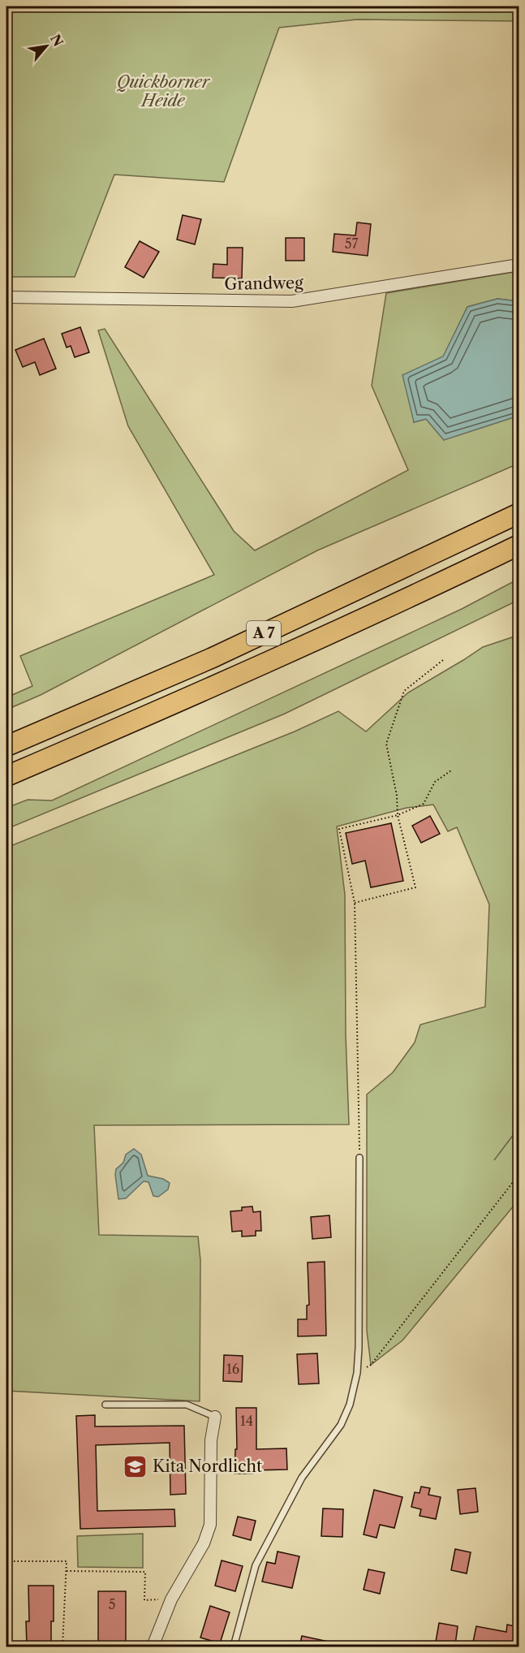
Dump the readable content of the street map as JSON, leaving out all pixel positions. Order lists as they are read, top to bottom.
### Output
{
  "streets": {
    "highway": ["A 7"],
    "street": ["Grandweg"]
  },
  "parks": ["Quickborner Heide"],
  "places": {
    "school or university": ["Kita Nordlicht"]
  },
  "house_numbers": [
    "57",
    "16",
    "14",
    "5"
  ],
  "north": "top right"
}
